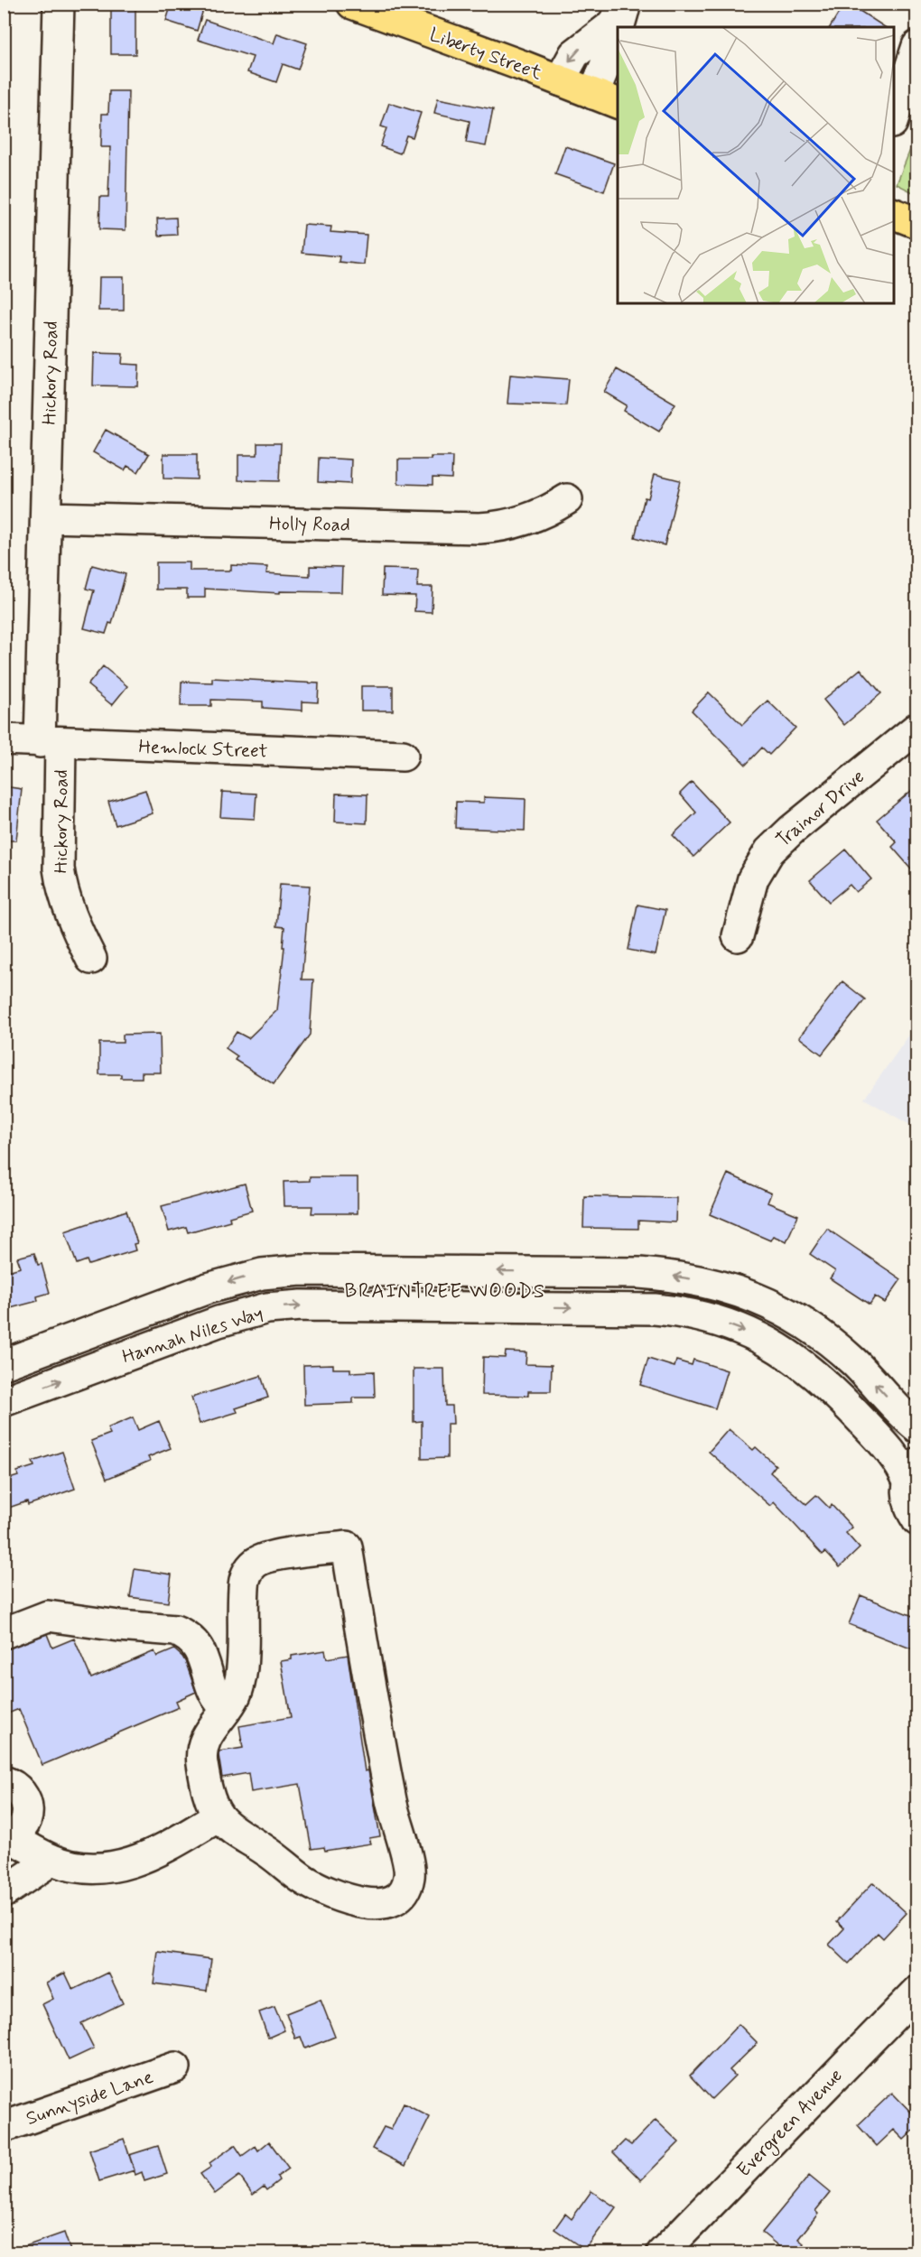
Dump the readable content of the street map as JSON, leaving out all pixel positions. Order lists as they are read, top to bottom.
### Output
{
  "streets": {
    "main road": ["Liberty Street"],
    "street": [
      "Hickory Road",
      "Holly Road",
      "Hemlock Street",
      "Trainor Drive",
      "Hannah Niles Way",
      "Sunnyside Lane",
      "Evergreen Avenue"
    ]
  },
  "crossings": [
    ["Hickory Road", "Holly Road"],
    ["Hickory Road", "Hemlock Street"]
  ],
  "districts": ["BRAINTREE WOODS"]
}
